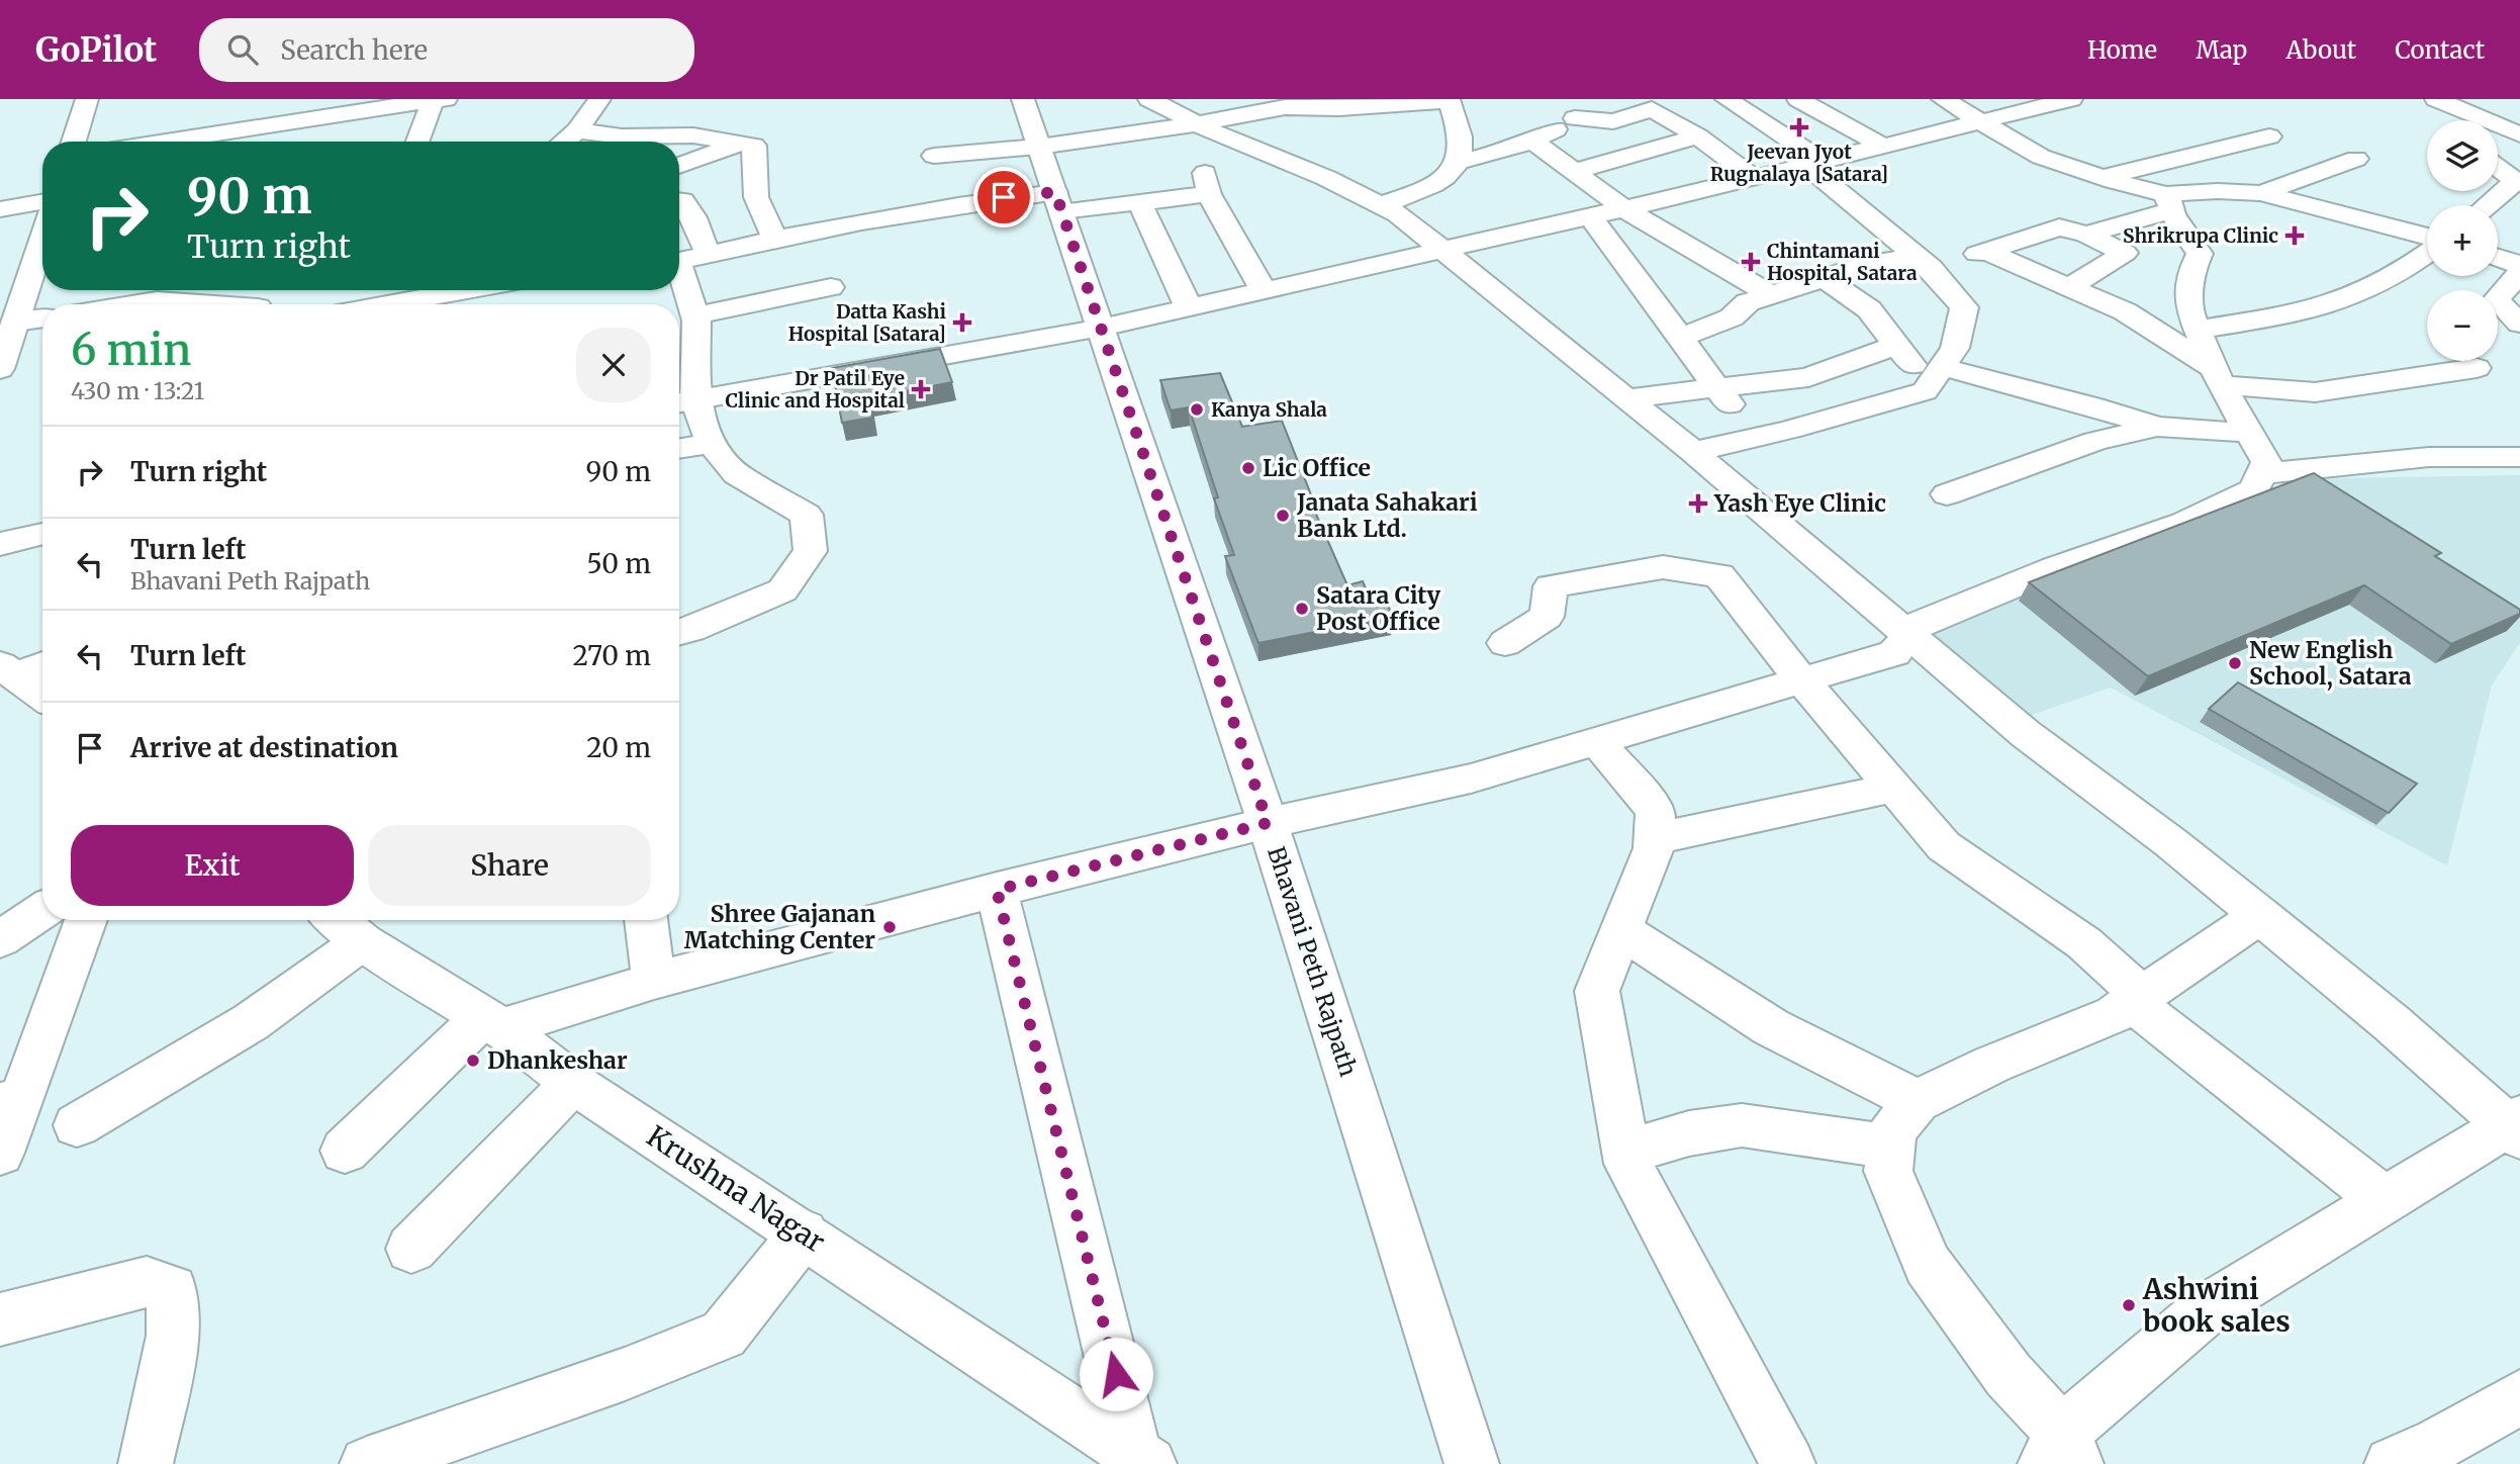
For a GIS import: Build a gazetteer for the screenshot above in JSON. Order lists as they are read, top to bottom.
{
  "streets": {
    "street": ["Bhavani Peth Rajpath", "Krushna Nagar"]
  },
  "places": {
    "health": [
      "Jeevan Jyot Rugnalaya [Satara]",
      "Shrikrupa Clinic",
      "Chintamani Hospital, Satara",
      "Datta Kashi Hospital [Satara]",
      "Dr Patil Eye Clinic and Hospital",
      "Yash Eye Clinic"
    ],
    "other": [
      "Kanya Shala",
      "Lic Office",
      "Janata Sahakari Bank Ltd.",
      "Satara City Post Office",
      "New English School, Satara",
      "Shree Gajanan Matching Center",
      "Dhankeshar",
      "Ashwini book sales"
    ]
  },
  "page": {
    "header": "GoPilot",
    "search": "Search here",
    "nav": [
      "Home",
      "Map",
      "About",
      "Contact"
    ],
    "map_buttons": ["+", "−"],
    "turn": ["90 m", "Turn right"],
    "heading": ["6 min", "430 m · 13:21"],
    "list": [
      {
        "name": "Turn right",
        "value": "90 m"
      },
      {
        "name": "Turn left",
        "note": "Bhavani Peth Rajpath",
        "value": "50 m"
      },
      {
        "name": "Turn left",
        "value": "270 m"
      },
      {
        "name": "Arrive at destination",
        "value": "20 m"
      }
    ],
    "buttons": ["Exit", "Share"]
  }
}
